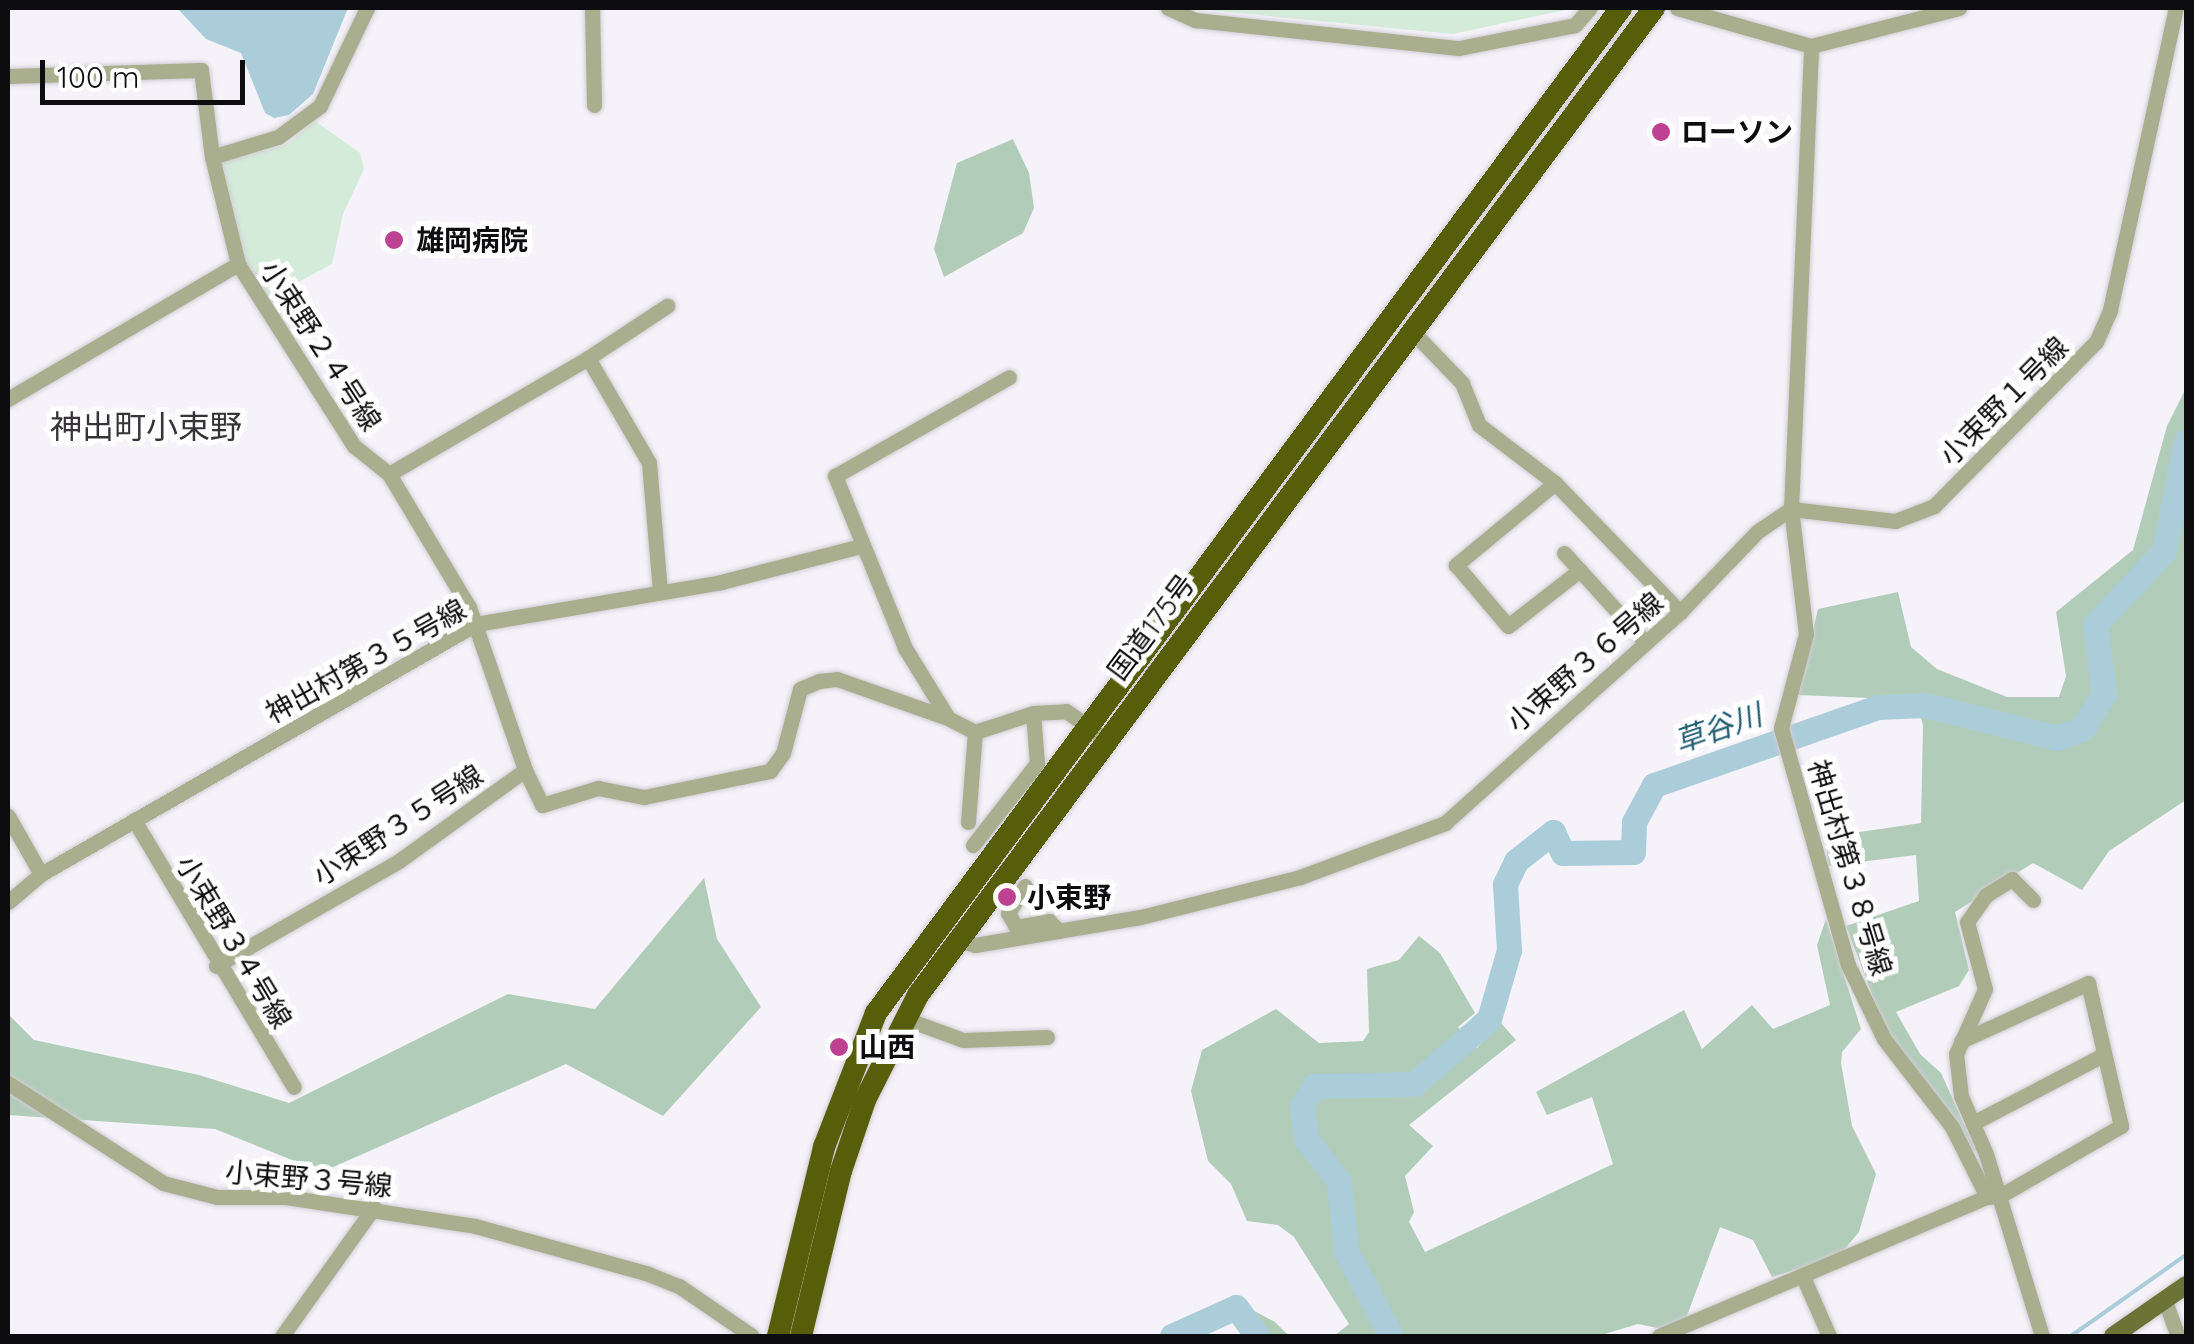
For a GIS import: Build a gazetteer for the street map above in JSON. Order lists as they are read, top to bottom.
{
  "streets": {
    "highway": ["国道175号"],
    "street": [
      "小束野２４号線",
      "小束野１号線",
      "神出村第３５号線",
      "小束野３６号線",
      "小束野３５号線",
      "神出村第３８号線",
      "小束野３４号線",
      "小束野３号線"
    ]
  },
  "crossings": [
    ["小束野２４号線", "神出村第３５号線"],
    ["小束野２４号線", "小束野３５号線"],
    ["小束野１号線", "小束野３６号線"],
    ["小束野１号線", "神出村第３８号線"],
    ["国道175号", "小束野３６号線"],
    ["神出村第３５号線", "小束野３５号線"],
    ["神出村第３５号線", "小束野３４号線"],
    ["小束野３６号線", "神出村第３８号線"],
    ["小束野３５号線", "小束野３４号線"]
  ],
  "districts": ["神出町小束野"],
  "water": ["草谷川"],
  "places": [
    "ローソン",
    "雄岡病院",
    "小束野",
    "山西"
  ],
  "scale_bar": "100 m"
}
